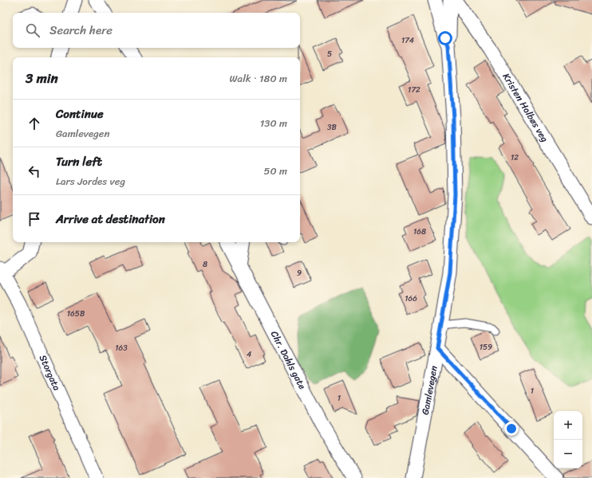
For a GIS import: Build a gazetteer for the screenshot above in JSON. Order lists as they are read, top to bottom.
{
  "streets": {
    "street": [
      "Kristen Holbøs veg",
      "Chr. Dahls gate",
      "Storgata",
      "Gamlevegen"
    ]
  },
  "house_numbers": [
    "174",
    "5",
    "172",
    "3B",
    "12",
    "168",
    "8",
    "9",
    "166",
    "165B",
    "159",
    "163",
    "4",
    "1",
    "1"
  ],
  "page": {
    "search": "Search here",
    "heading": ["3 min", "Walk · 180 m"],
    "list": [
      ["Continue", "Gamlevegen", "130 m"],
      ["Turn left", "Lars Jordes veg", "50 m"],
      "Arrive at destination"
    ],
    "map_buttons": ["+", "−"]
  }
}
